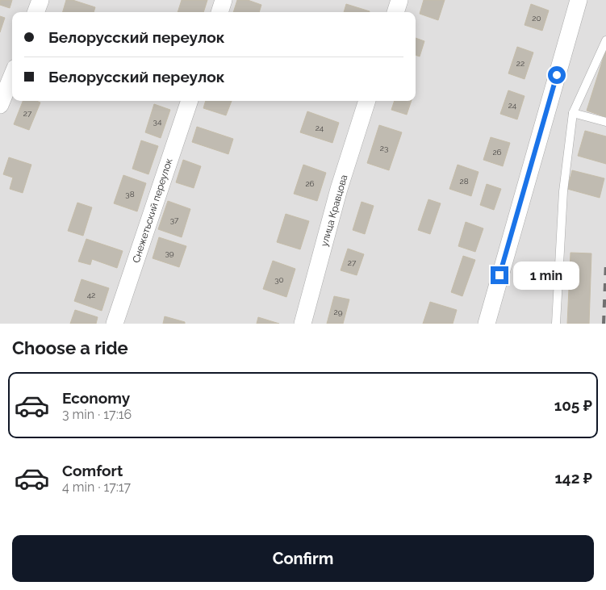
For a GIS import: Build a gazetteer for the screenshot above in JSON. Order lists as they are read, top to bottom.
{
  "streets": {
    "street": ["Снежетьский переулок", "улица Кравцова"]
  },
  "house_numbers": [
    "20",
    "22",
    "24",
    "27",
    "34",
    "24",
    "23",
    "26",
    "28",
    "26",
    "38",
    "37",
    "39",
    "27",
    "30",
    "42",
    "29"
  ],
  "page": {
    "banner": ["Белорусский переулок", "Белорусский переулок"],
    "bubble": "1 min",
    "heading": "Choose a ride",
    "list": [
      {
        "name": "Economy",
        "note": "3 min · 17:16",
        "value": "105 ₽"
      },
      {
        "name": "Comfort",
        "note": "4 min · 17:17",
        "value": "142 ₽"
      }
    ],
    "buttons": "Confirm"
  }
}
